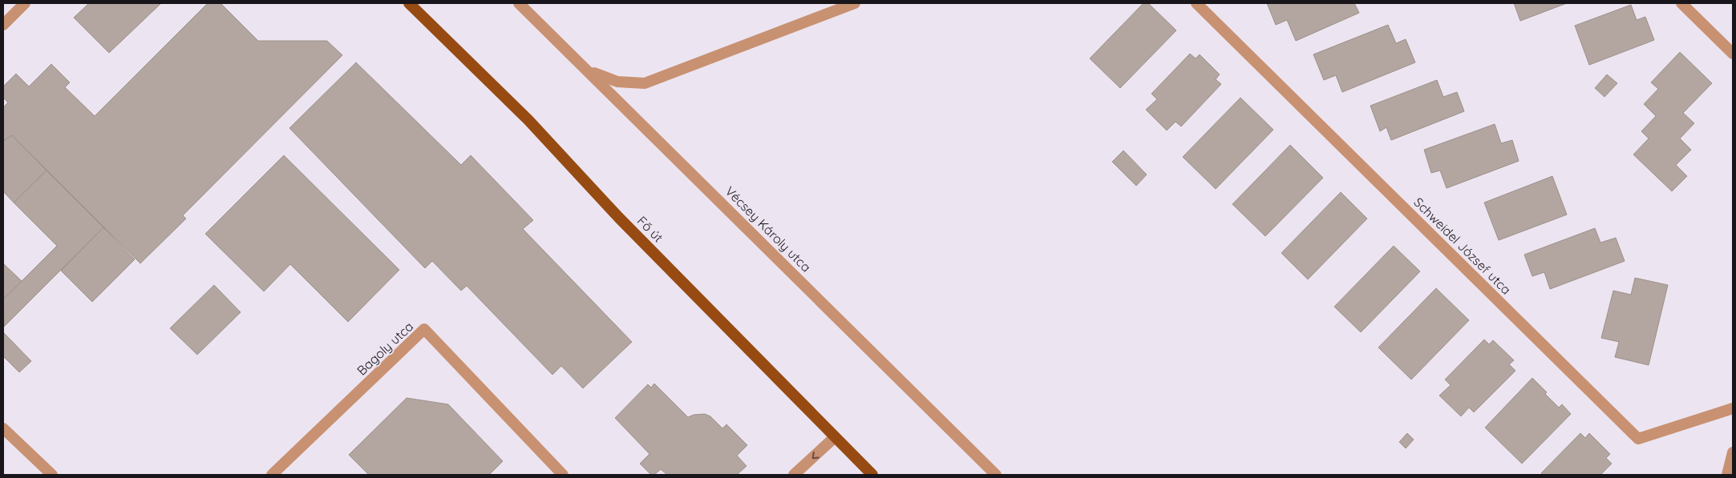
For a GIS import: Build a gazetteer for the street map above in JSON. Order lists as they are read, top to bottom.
{
  "streets": {
    "main road": ["Fő út"],
    "street": ["Vécsey Károly utca", "Schweidel József utca", "Bagoly utca"]
  }
}
